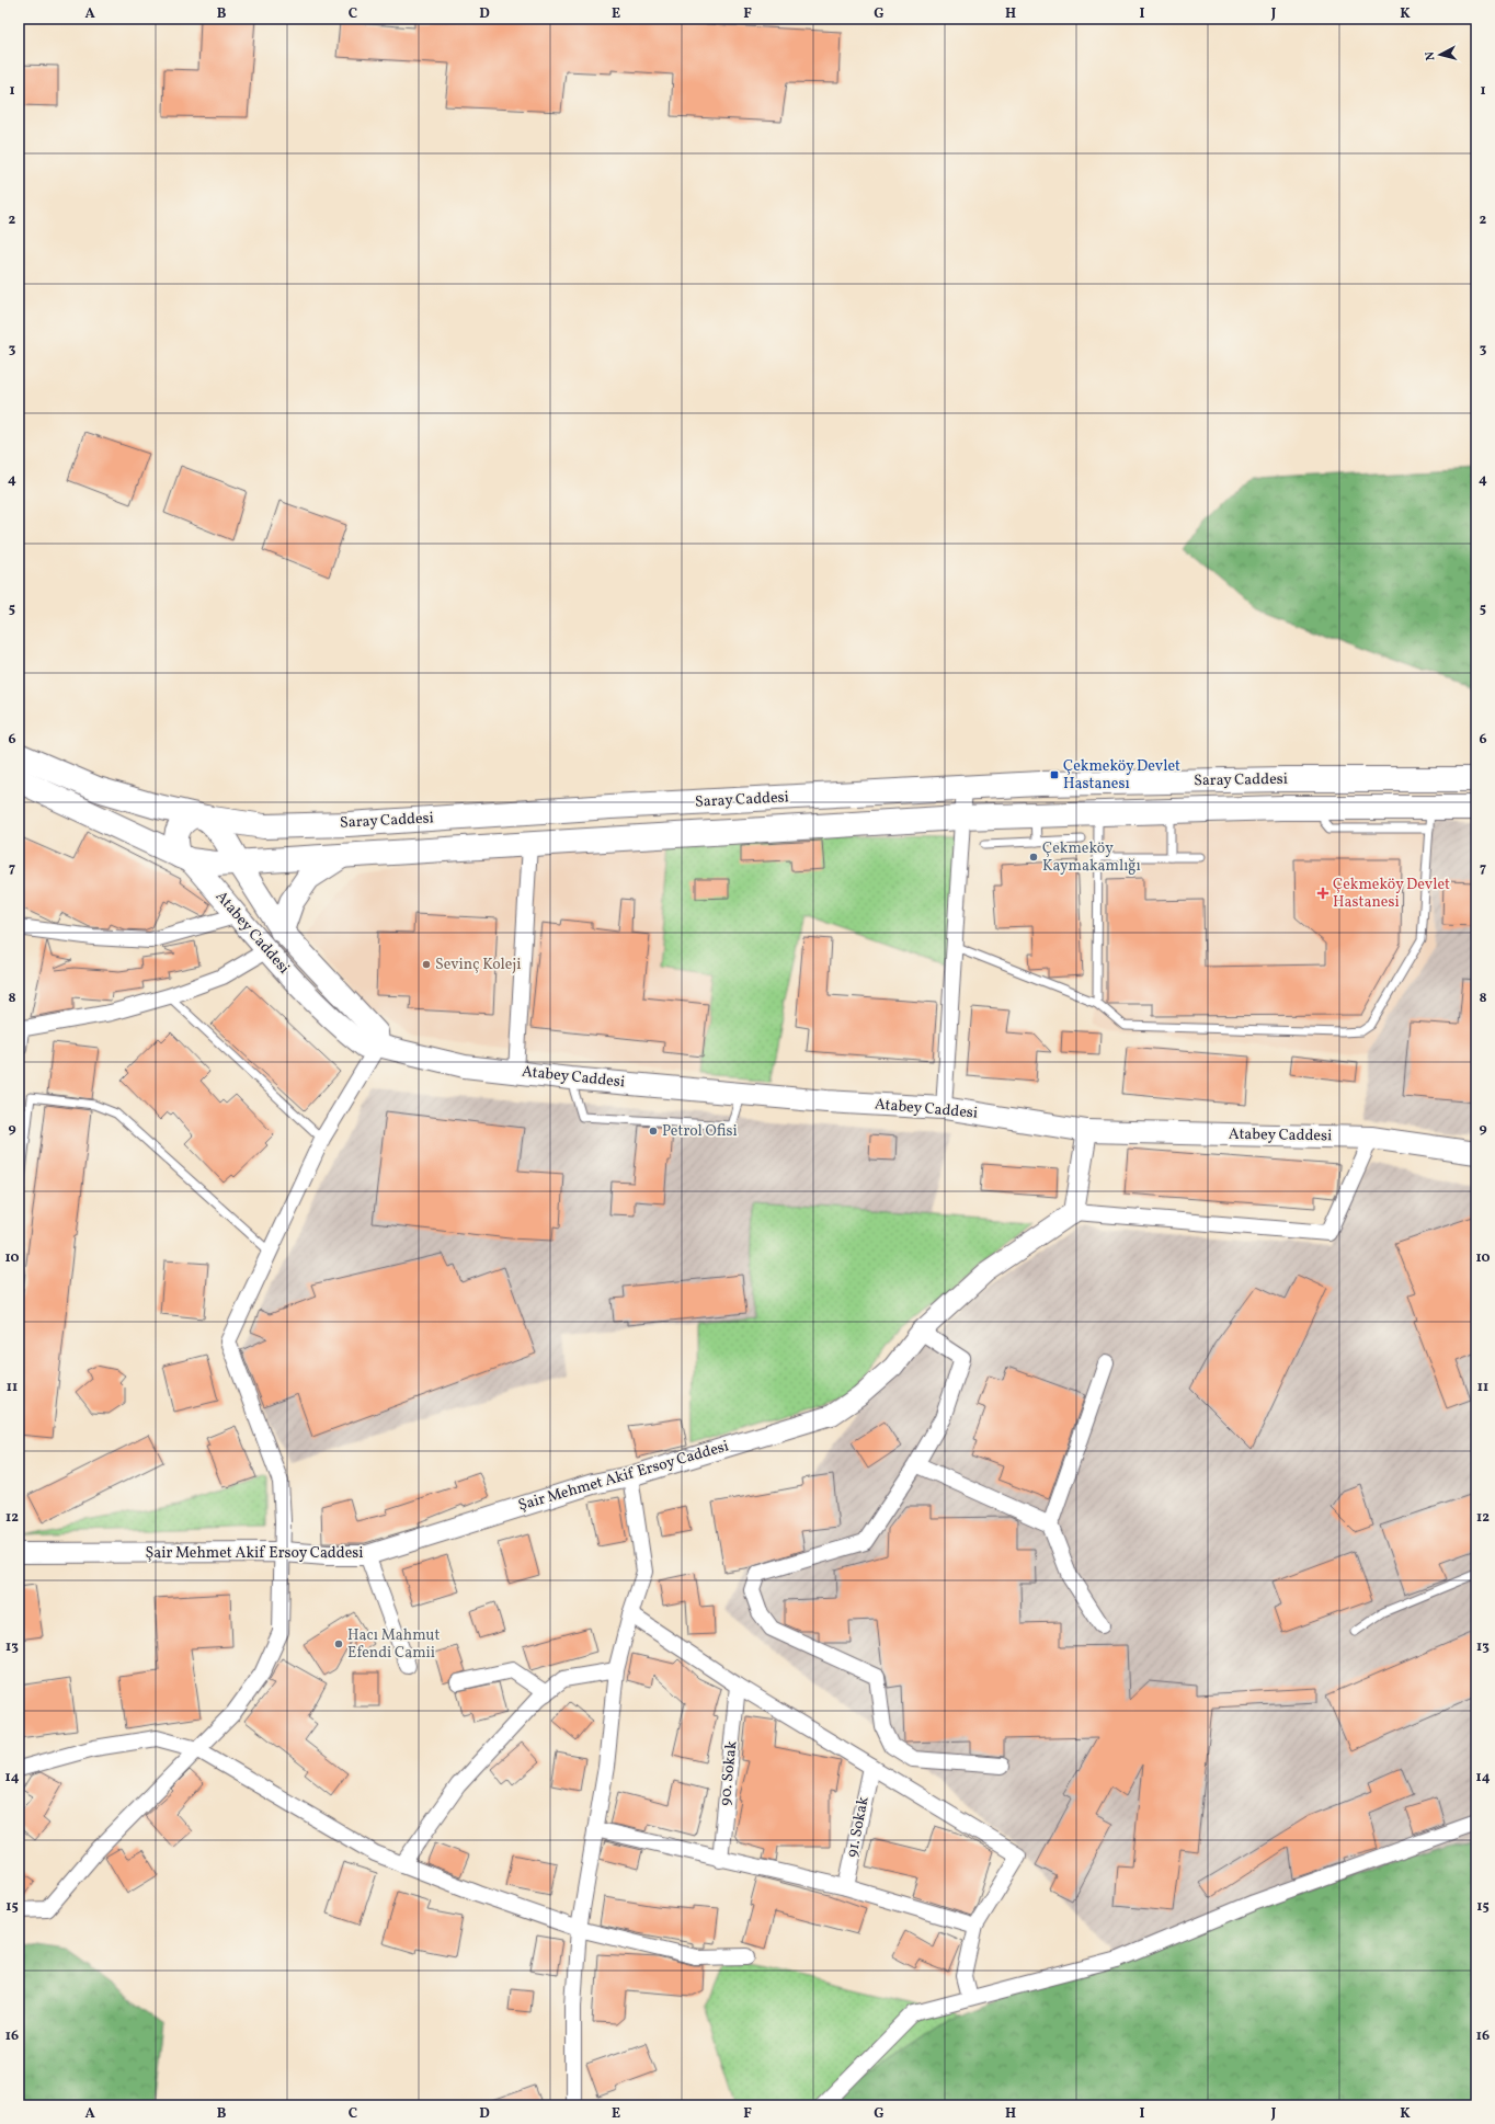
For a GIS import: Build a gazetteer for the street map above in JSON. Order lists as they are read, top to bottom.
{
  "streets": {
    "main road": ["Saray Caddesi", "Atabey Caddesi"],
    "street": ["Şair Mehmet Akif Ersoy Caddesi", "90. Sokak", "91. Sokak"]
  },
  "crossings": [
    ["Saray Caddesi", "Atabey Caddesi"]
  ],
  "places": {
    "transit": ["Çekmeköy Devlet Hastanesı"],
    "other": [
      "Çekmeköy Kaymakamlığı",
      "Sevinç Koleji",
      "Petrol Ofisi",
      "Hacı Mahmut Efendi Camii"
    ],
    "health": ["Çekmeköy Devlet Hastanesi"]
  },
  "north": "left",
  "grid": {
    "columns": [
      "A",
      "B",
      "C",
      "D",
      "E",
      "F",
      "G",
      "H",
      "I",
      "J",
      "K"
    ],
    "rows": [
      "1",
      "2",
      "3",
      "4",
      "5",
      "6",
      "7",
      "8",
      "9",
      "10",
      "11",
      "12",
      "13",
      "14",
      "15",
      "16"
    ]
  }
}
